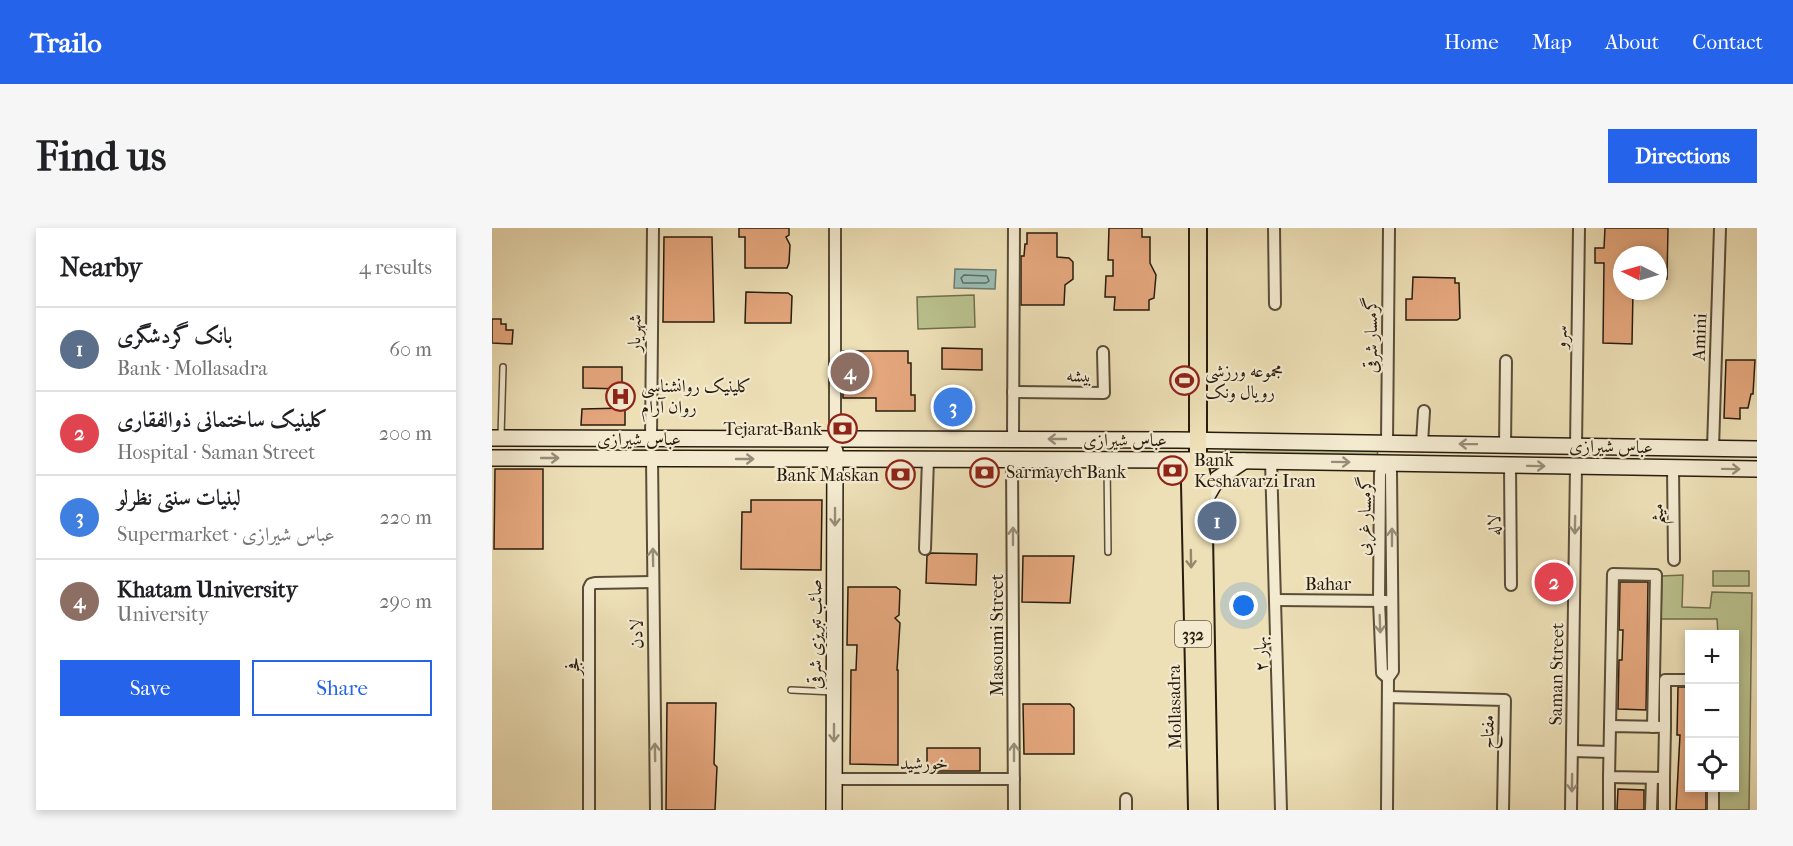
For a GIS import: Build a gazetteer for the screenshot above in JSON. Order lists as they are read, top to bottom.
{
  "streets": {
    "main road": [
      "عباس شیرازی",
      "صائب تبریزی شرقی",
      "332",
      "Mollasadra"
    ],
    "street": [
      "شهریار",
      "گرمسار شرقی",
      "سرو",
      "Amini",
      "بیشه",
      "میثم",
      "گرمسار غربی",
      "لاله",
      "Bahar",
      "لادن",
      "Masoumi Street",
      "بهار ۲",
      "فجر",
      "Saman Street",
      "مفتاح",
      "خورشید"
    ]
  },
  "crossings": [
    ["شهریار", "عباس شیرازی"],
    ["گرمسار شرقی", "عباس شیرازی"],
    ["سرو", "عباس شیرازی"],
    ["Amini", "عباس شیرازی"],
    ["عباس شیرازی", "میثم"],
    ["عباس شیرازی", "گرمسار غربی"],
    ["عباس شیرازی", "لاله"],
    ["عباس شیرازی", "لادن"],
    ["عباس شیرازی", "صائب تبریزی شرقی"],
    ["عباس شیرازی", "Masoumi Street"],
    ["عباس شیرازی", "بهار ۲"],
    ["عباس شیرازی", "Saman Street"],
    ["عباس شیرازی", "Mollasadra"],
    ["گرمسار غربی", "Bahar"],
    ["گرمسار غربی", "مفتاح"],
    ["Bahar", "بهار ۲"],
    ["لادن", "فجر"],
    ["صائب تبریزی شرقی", "خورشید"],
    ["Masoumi Street", "خورشید"]
  ],
  "one_way": ["لادن", "صائب تبریزی شرقی", "Masoumi Street"],
  "places": {
    "sports": ["مجموعه ورزشی رویال ونک"],
    "hospital": ["کلینیک روانشناسی روان آرام"],
    "bank": [
      "Tejarat Bank",
      "Bank Keshavarzi Iran",
      "Sarmayeh Bank",
      "Bank Maskan"
    ]
  },
  "north": "left",
  "page": {
    "header": "Trailo",
    "nav": [
      "Home",
      "Map",
      "About",
      "Contact"
    ],
    "buttons": [
      "Directions",
      ["Save", "Share"]
    ],
    "title": "Find us",
    "heading": ["Nearby", "4 results"],
    "list": [
      {
        "mark": "1",
        "name": "بانک گردشگری",
        "note": "Bank · Mollasadra",
        "value": "60 m"
      },
      {
        "mark": "2",
        "name": "کلینیک ساختمانی ذوالفقاری",
        "note": "Hospital · Saman Street",
        "value": "200 m"
      },
      {
        "mark": "3",
        "name": "لبنیات سنتی نظرلو",
        "note": "Supermarket · عباس شیرازی",
        "value": "220 m"
      },
      {
        "mark": "4",
        "name": "Khatam University",
        "note": "University",
        "value": "290 m"
      }
    ],
    "pins": [
      "4",
      "3",
      "1",
      "2"
    ],
    "map_buttons": ["+", "−"]
  }
}
